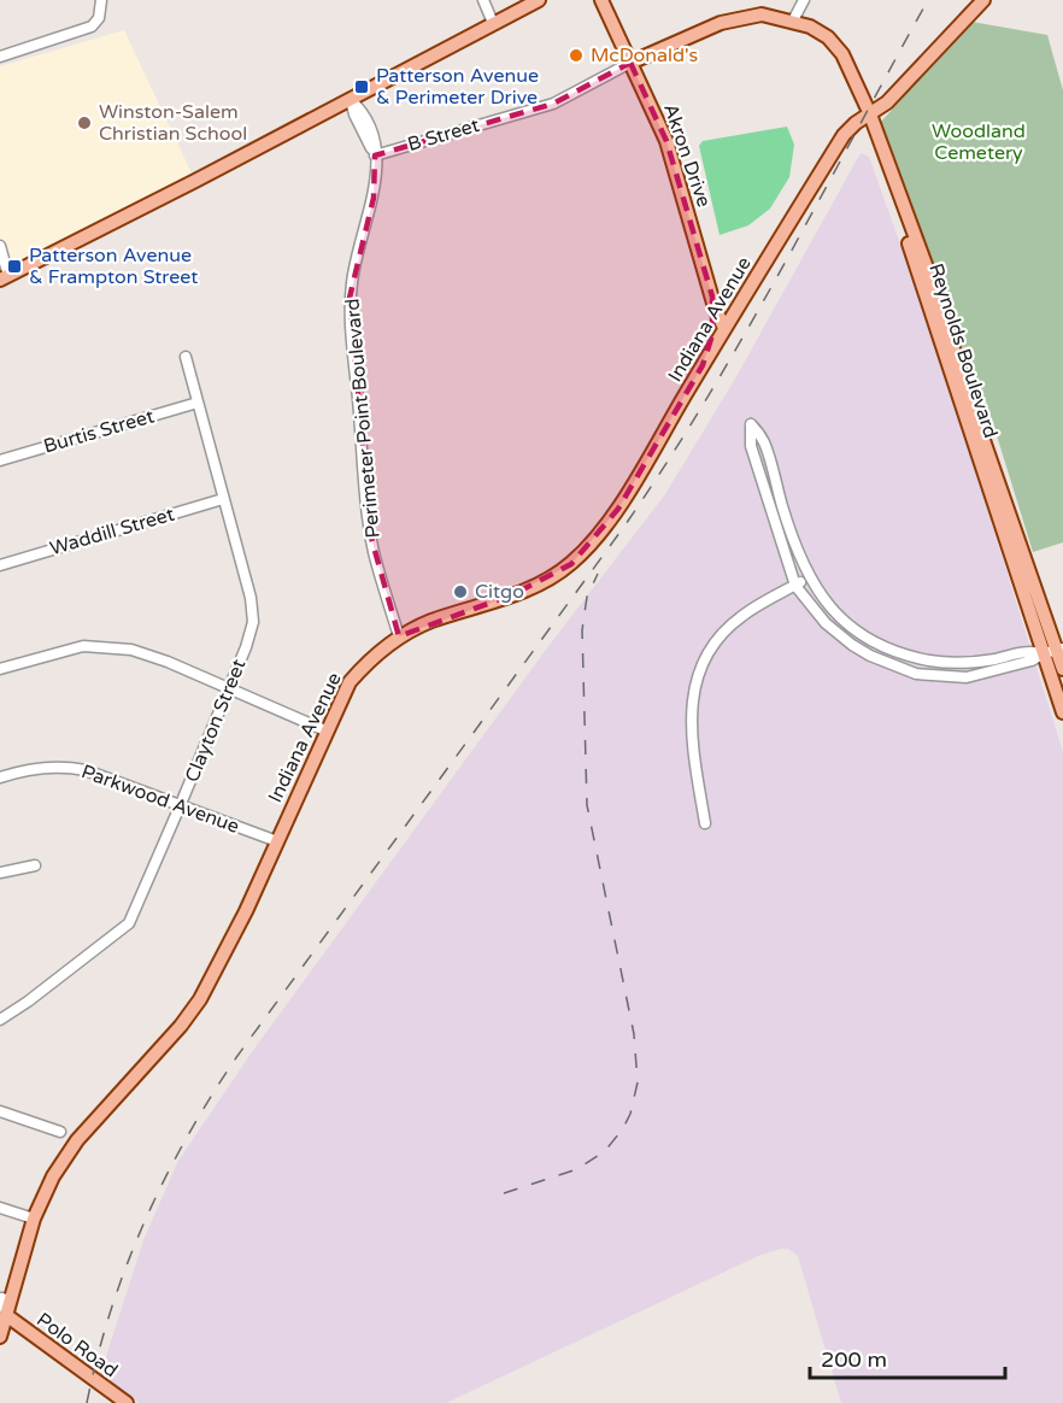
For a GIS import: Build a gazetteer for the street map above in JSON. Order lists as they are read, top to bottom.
{
  "streets": {
    "main road": [
      "Akron Drive",
      "Indiana Avenue",
      "Reynolds Boulevard",
      "Polo Road"
    ],
    "street": [
      "B Street",
      "Perimeter Point Boulevard",
      "Burtis Street",
      "Waddill Street",
      "Clayton Street",
      "Parkwood Avenue"
    ]
  },
  "crossings": [
    ["B Street", "Akron Drive"],
    ["B Street", "Reynolds Boulevard"],
    ["B Street", "Perimeter Point Boulevard"],
    ["Akron Drive", "Indiana Avenue"],
    ["Akron Drive", "Reynolds Boulevard"],
    ["Indiana Avenue", "Reynolds Boulevard"],
    ["Indiana Avenue", "Perimeter Point Boulevard"],
    ["Indiana Avenue", "Parkwood Avenue"],
    ["Indiana Avenue", "Polo Road"],
    ["Burtis Street", "Clayton Street"],
    ["Waddill Street", "Clayton Street"],
    ["Clayton Street", "Parkwood Avenue"]
  ],
  "parks": ["Woodland Cemetery"],
  "places": {
    "other": ["McDonald's", "Winston-Salem Christian School", "Citgo"],
    "transit": ["Patterson Avenue & Perimeter Drive", "Patterson Avenue & Frampton Street"]
  },
  "scale_bar": "200 m"
}
